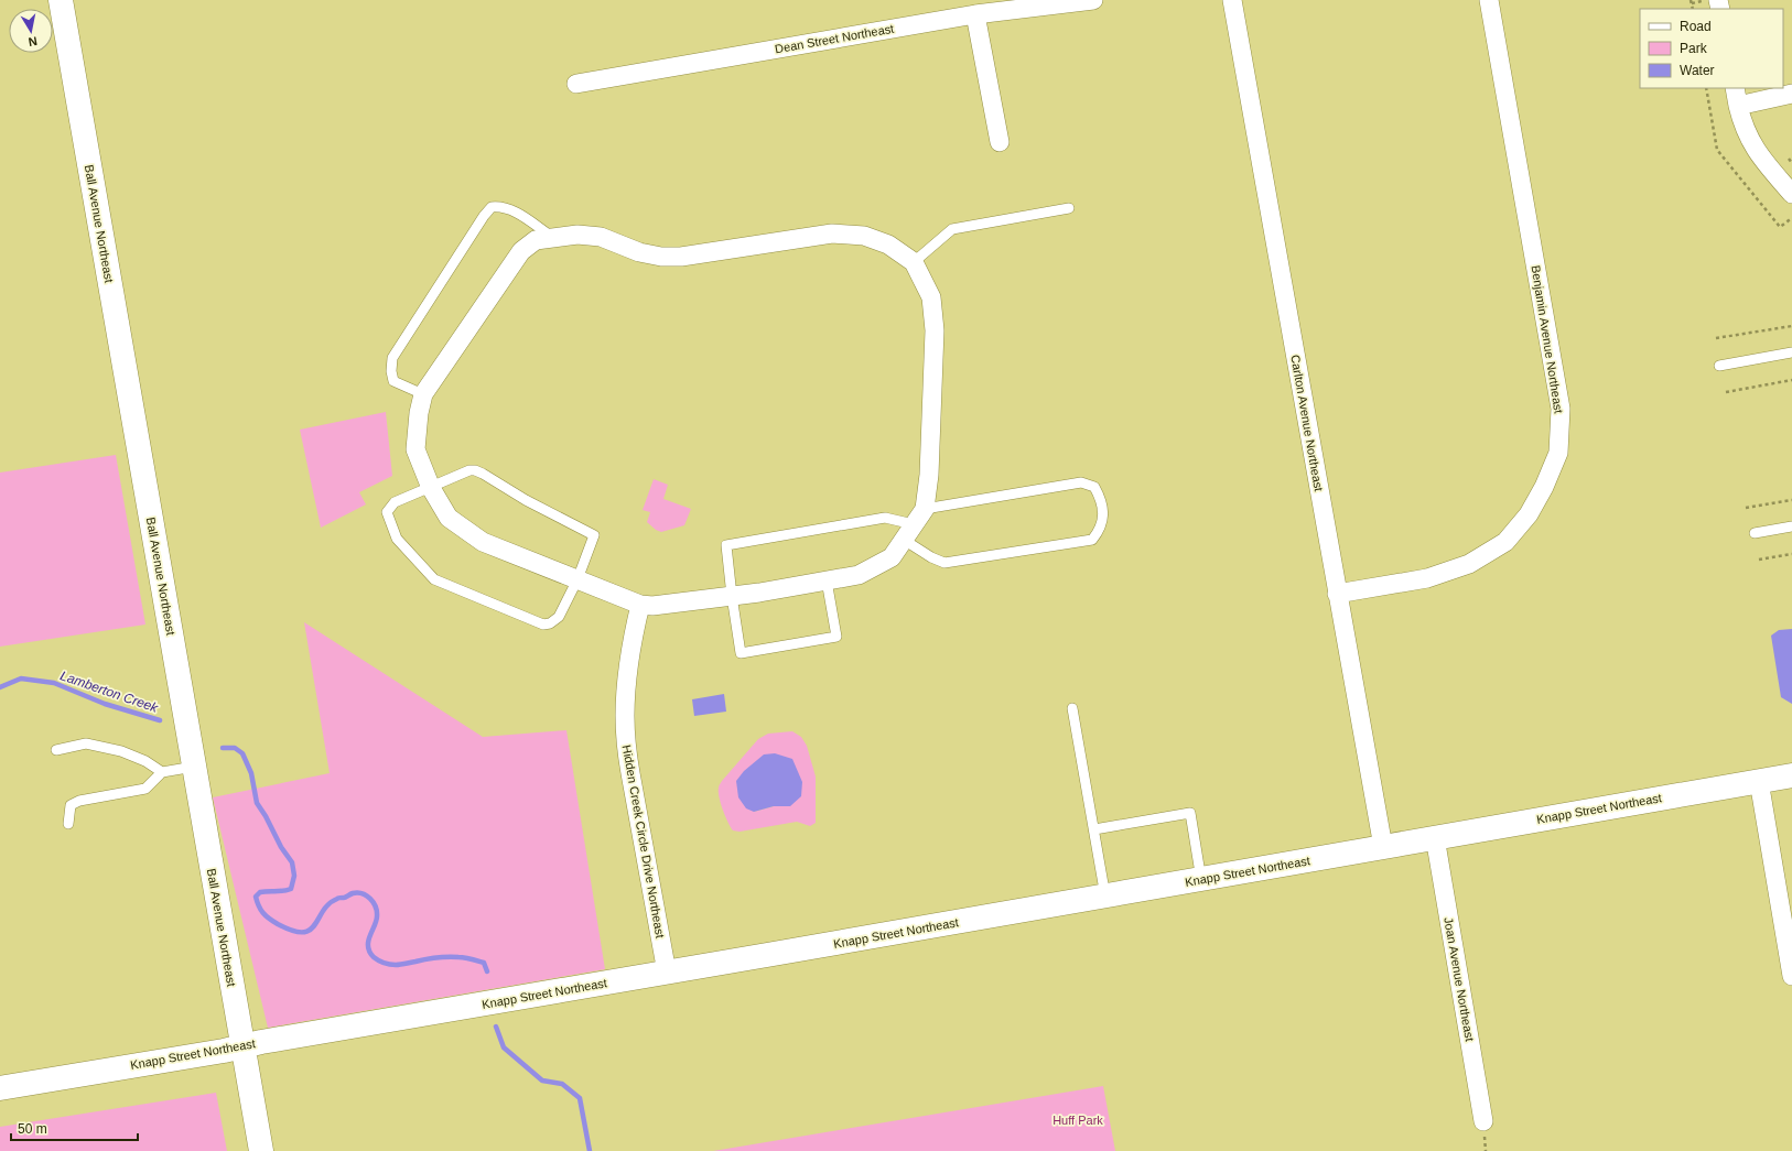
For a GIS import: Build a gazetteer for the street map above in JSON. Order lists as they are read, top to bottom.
{
  "streets": {
    "main road": ["Ball Avenue Northeast", "Knapp Street Northeast"],
    "street": [
      "Dean Street Northeast",
      "Benjamin Avenue Northeast",
      "Carlton Avenue Northeast",
      "Hidden Creek Circle Drive Northeast",
      "Joan Avenue Northeast"
    ]
  },
  "crossings": [
    ["Ball Avenue Northeast", "Knapp Street Northeast"],
    ["Benjamin Avenue Northeast", "Carlton Avenue Northeast"],
    ["Carlton Avenue Northeast", "Knapp Street Northeast"],
    ["Knapp Street Northeast", "Hidden Creek Circle Drive Northeast"],
    ["Knapp Street Northeast", "Joan Avenue Northeast"]
  ],
  "water": ["Lamberton Creek"],
  "parks": ["Huff Park"],
  "legend": ["Road", "Park", "Water"],
  "scale_bar": "50 m",
  "north": "bottom"
}
